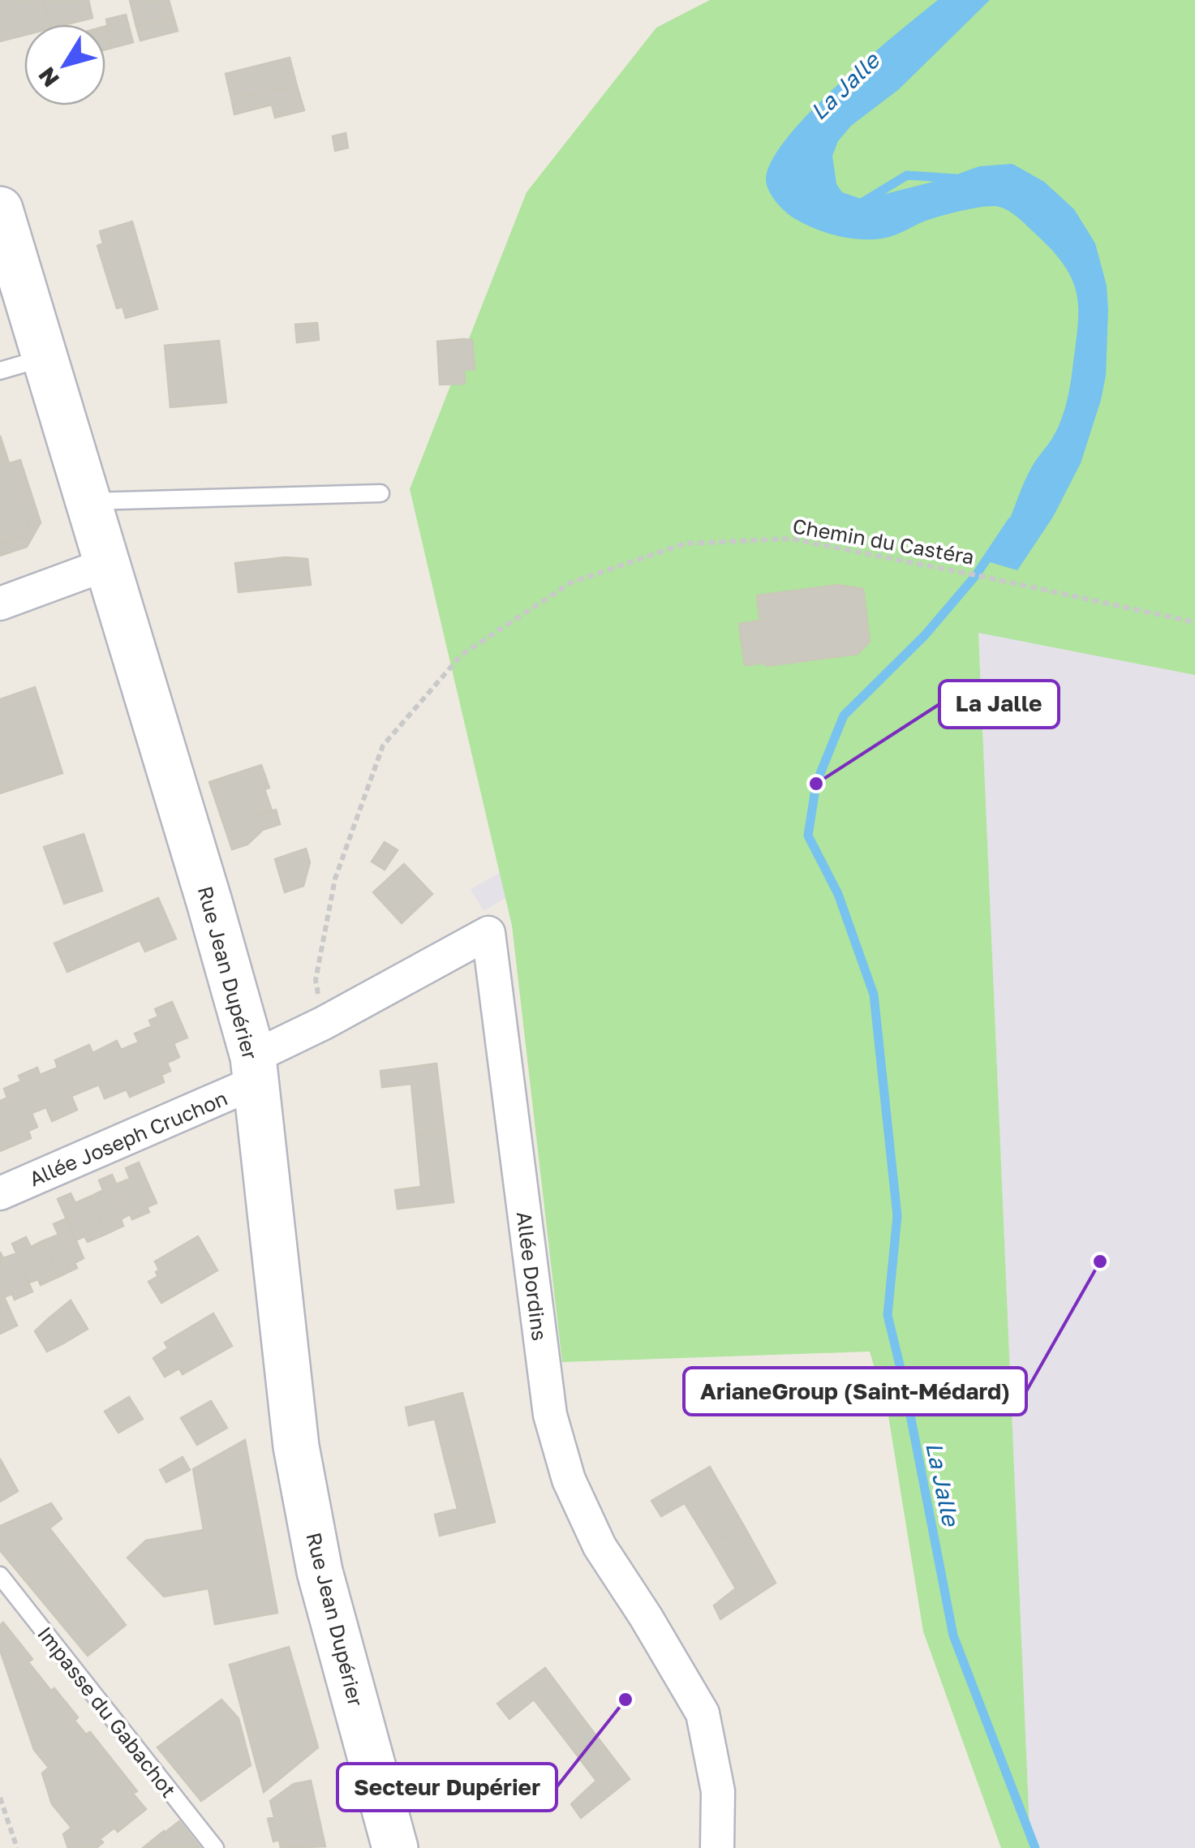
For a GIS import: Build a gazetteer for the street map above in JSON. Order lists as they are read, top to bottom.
{
  "streets": {
    "street": ["Rue Jean Dupérier", "Allée Joseph Cruchon", "Allée Dordins"],
    "lane": ["Impasse du Gabachot"],
    "path": ["Chemin du Castéra"]
  },
  "crossings": [
    ["Chemin du Castéra", "Allée Dordins"],
    ["Rue Jean Dupérier", "Allée Joseph Cruchon"],
    ["Rue Jean Dupérier", "Allée Dordins"],
    ["Allée Joseph Cruchon", "Allée Dordins"]
  ],
  "water": ["La Jalle"],
  "places": ["La Jalle", "ArianeGroup (Saint-Médard)", "Secteur Dupérier"],
  "north": "bottom left"
}
